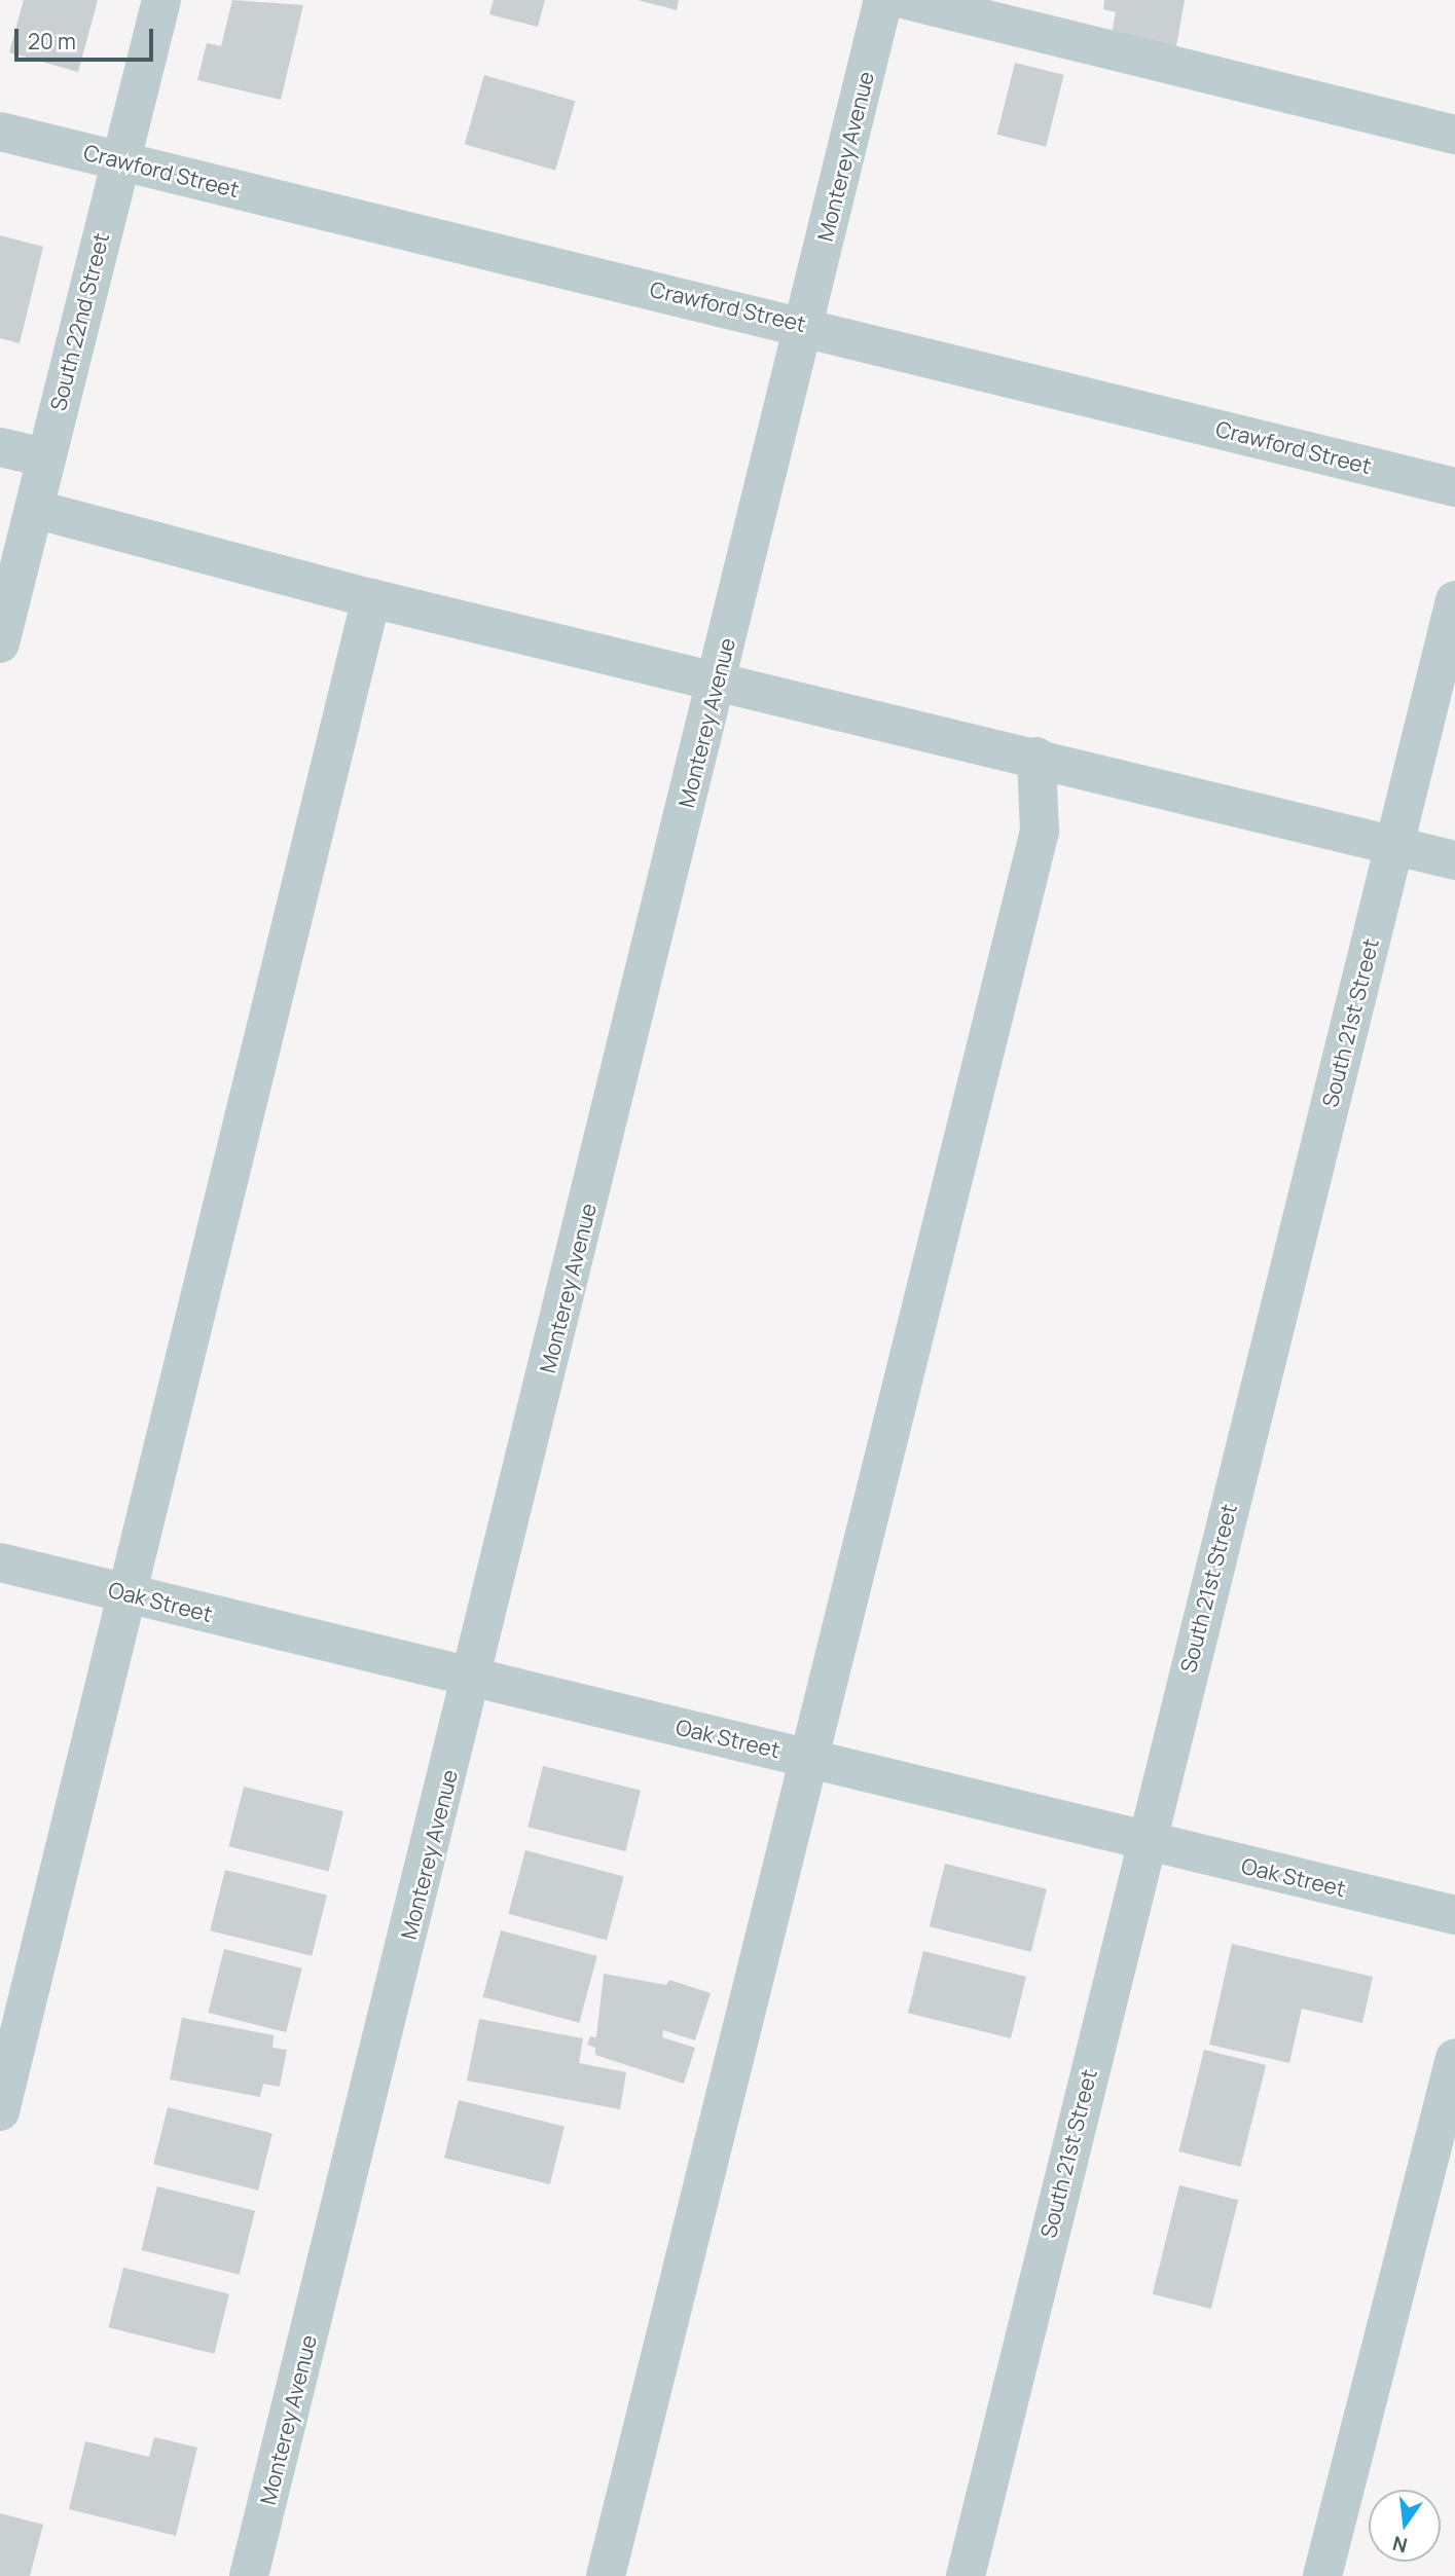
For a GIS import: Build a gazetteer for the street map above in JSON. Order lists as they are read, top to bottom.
{
  "streets": {
    "street": [
      "Monterey Avenue",
      "Crawford Street",
      "South 22nd Street",
      "South 21st Street",
      "Oak Street"
    ]
  },
  "crossings": [
    ["Monterey Avenue", "Crawford Street"],
    ["Monterey Avenue", "Oak Street"],
    ["Crawford Street", "South 22nd Street"],
    ["South 21st Street", "Oak Street"]
  ],
  "scale_bar": "20 m",
  "north": "bottom"
}
